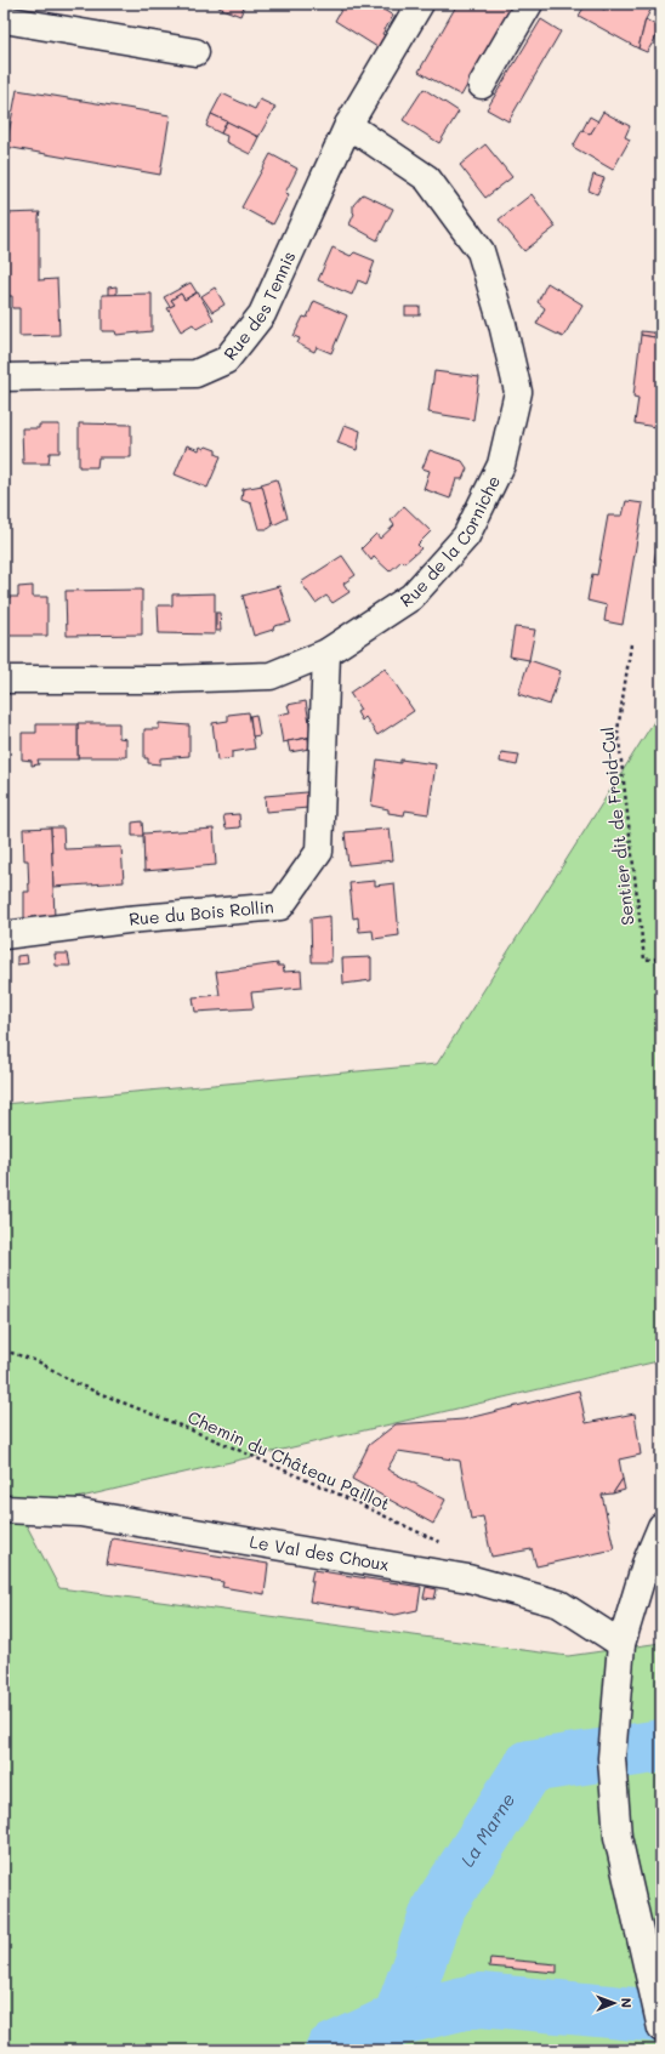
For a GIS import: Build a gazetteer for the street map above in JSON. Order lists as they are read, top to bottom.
{
  "streets": {
    "street": [
      "Rue des Tennis",
      "Rue de la Corniche",
      "Rue du Bois Rollin",
      "Le Val des Choux"
    ],
    "path": ["Sentier dit de Froid-Cul", "Chemin du Château Paillot"]
  },
  "crossings": [
    ["Rue des Tennis", "Rue de la Corniche"],
    ["Rue de la Corniche", "Rue du Bois Rollin"]
  ],
  "water": ["La Marne"],
  "north": "right"
}
